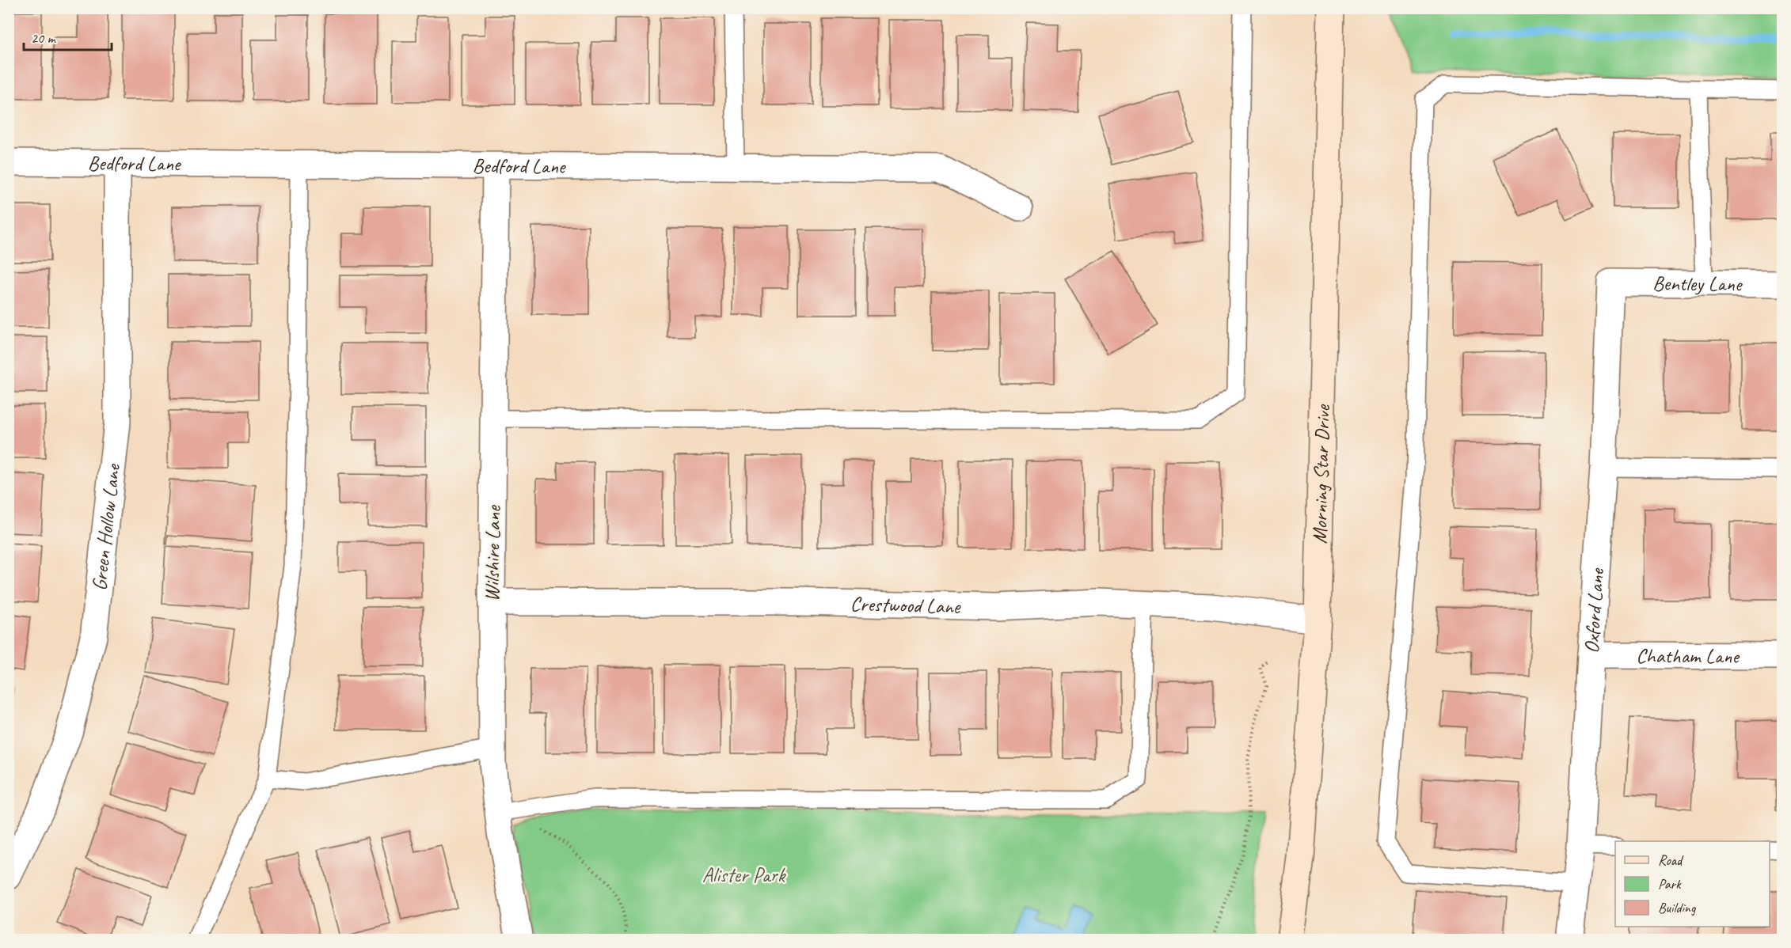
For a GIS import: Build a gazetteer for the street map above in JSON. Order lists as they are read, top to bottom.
{
  "streets": {
    "street": [
      "Bedford Lane",
      "Bentley Lane",
      "Morning Star Drive",
      "Green Hollow Lane",
      "Wilshire Lane",
      "Crestwood Lane",
      "Oxford Lane",
      "Chatham Lane"
    ]
  },
  "crossings": [
    ["Bedford Lane", "Green Hollow Lane"],
    ["Bedford Lane", "Wilshire Lane"],
    ["Bentley Lane", "Oxford Lane"],
    ["Morning Star Drive", "Crestwood Lane"],
    ["Wilshire Lane", "Crestwood Lane"],
    ["Oxford Lane", "Chatham Lane"]
  ],
  "parks": ["Alister Park"],
  "legend": ["Road", "Park", "Building"],
  "scale_bar": "20 m"
}
